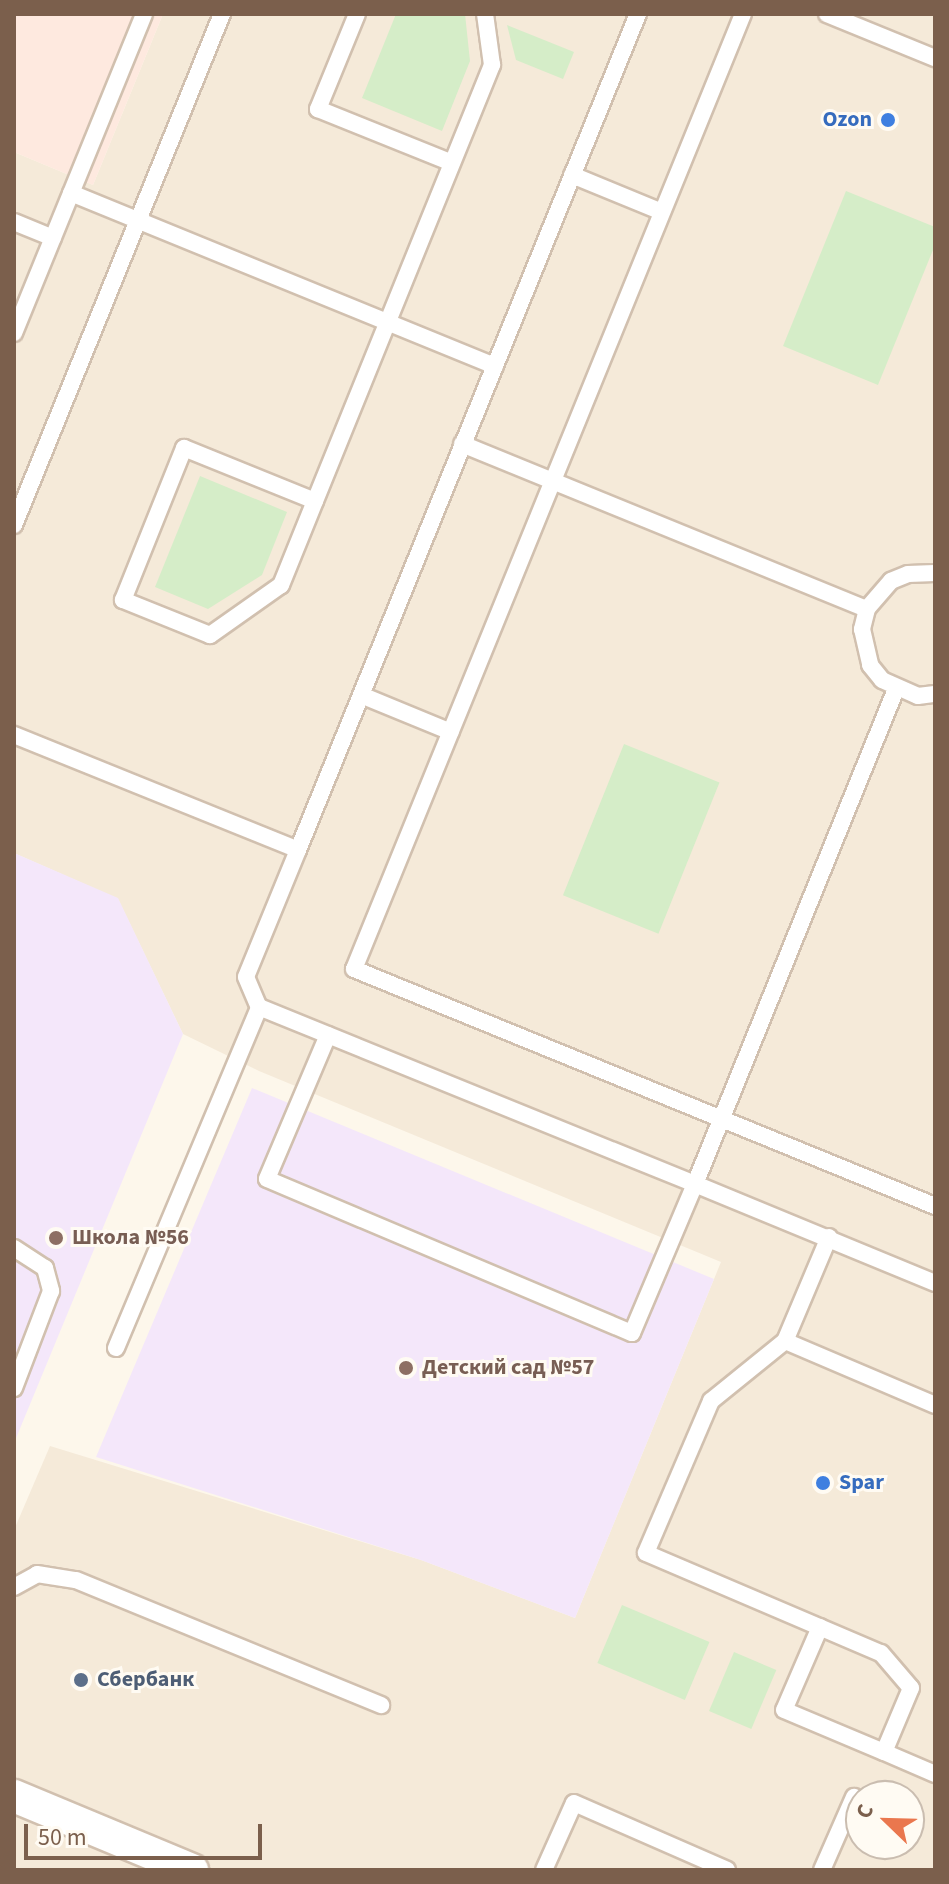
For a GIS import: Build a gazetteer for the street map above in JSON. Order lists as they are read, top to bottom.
{
  "places": [
    "Ozon",
    "Школа №56",
    "Детский сад №57",
    "Spar",
    "Сбербанк"
  ],
  "scale_bar": "50 m",
  "north": "top left"
}
